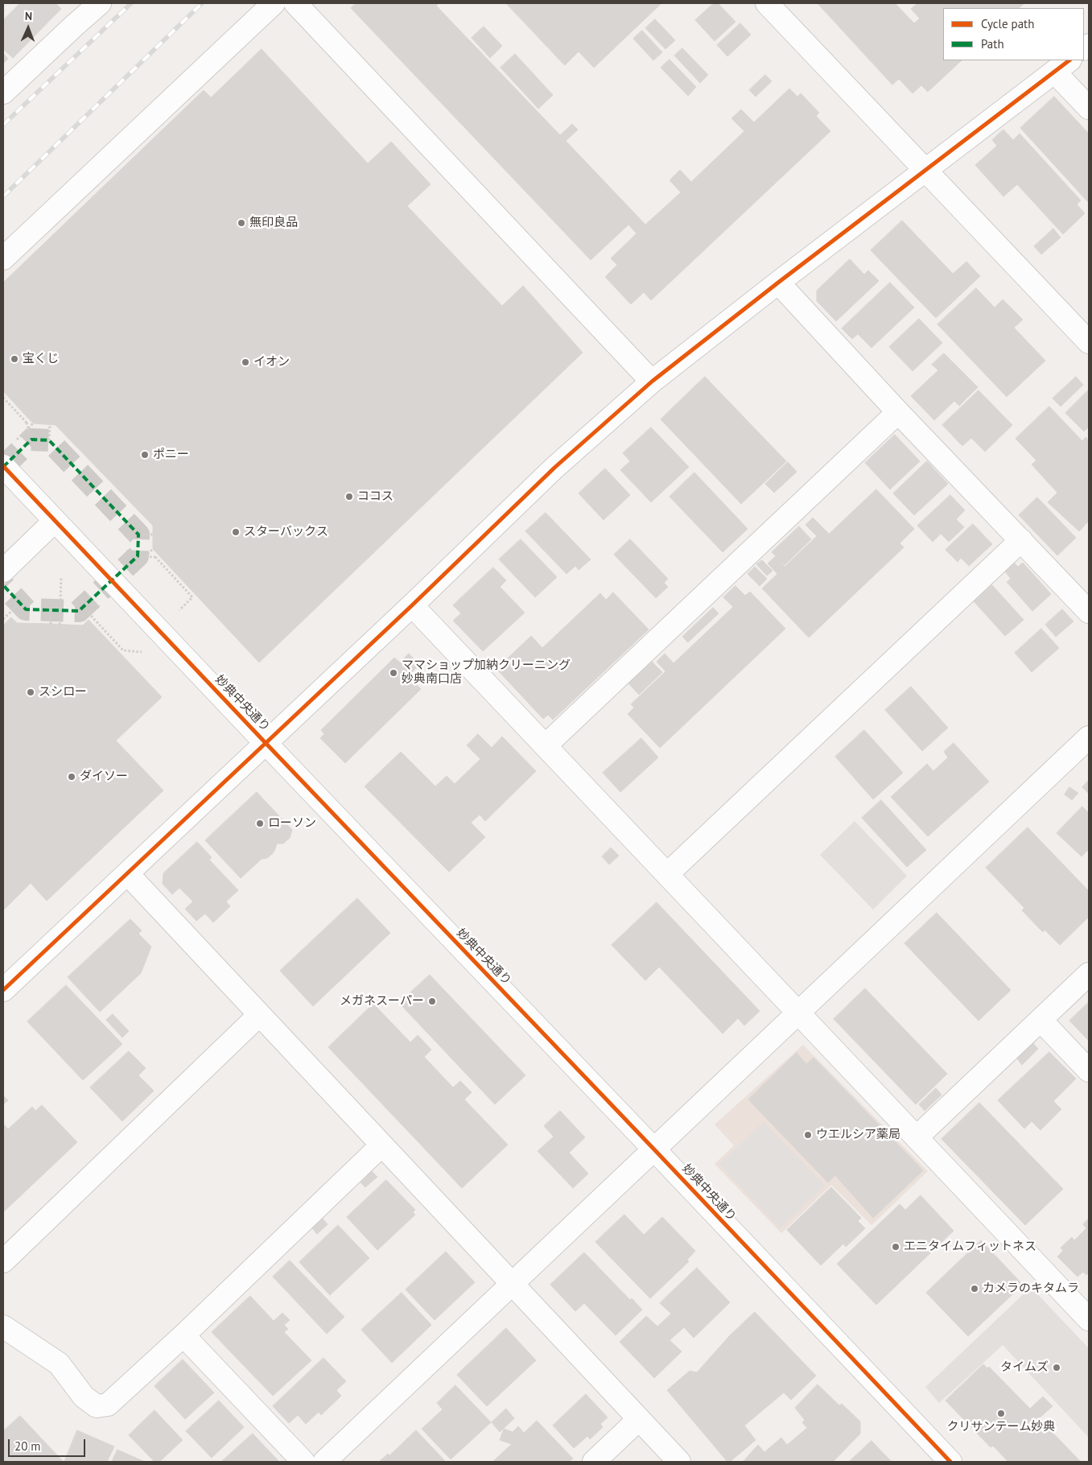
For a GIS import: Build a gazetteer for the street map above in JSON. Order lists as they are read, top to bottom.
{
  "streets": {
    "street": ["妙典中央通り"]
  },
  "places": [
    "無印良品",
    "宝くじ",
    "イオン",
    "ポニー",
    "ココス",
    "スターバックス",
    "ママショップ加納クリーニング 妙典南口店",
    "スシロー",
    "ダイソー",
    "ローソン",
    "メガネスーパー",
    "ウエルシア薬局",
    "エニタイムフィットネス",
    "カメラのキタムラ",
    "タイムズ",
    "クリサンテーム妙典"
  ],
  "legend": ["Cycle path", "Path"],
  "scale_bar": "20 m",
  "north": "top"
}
